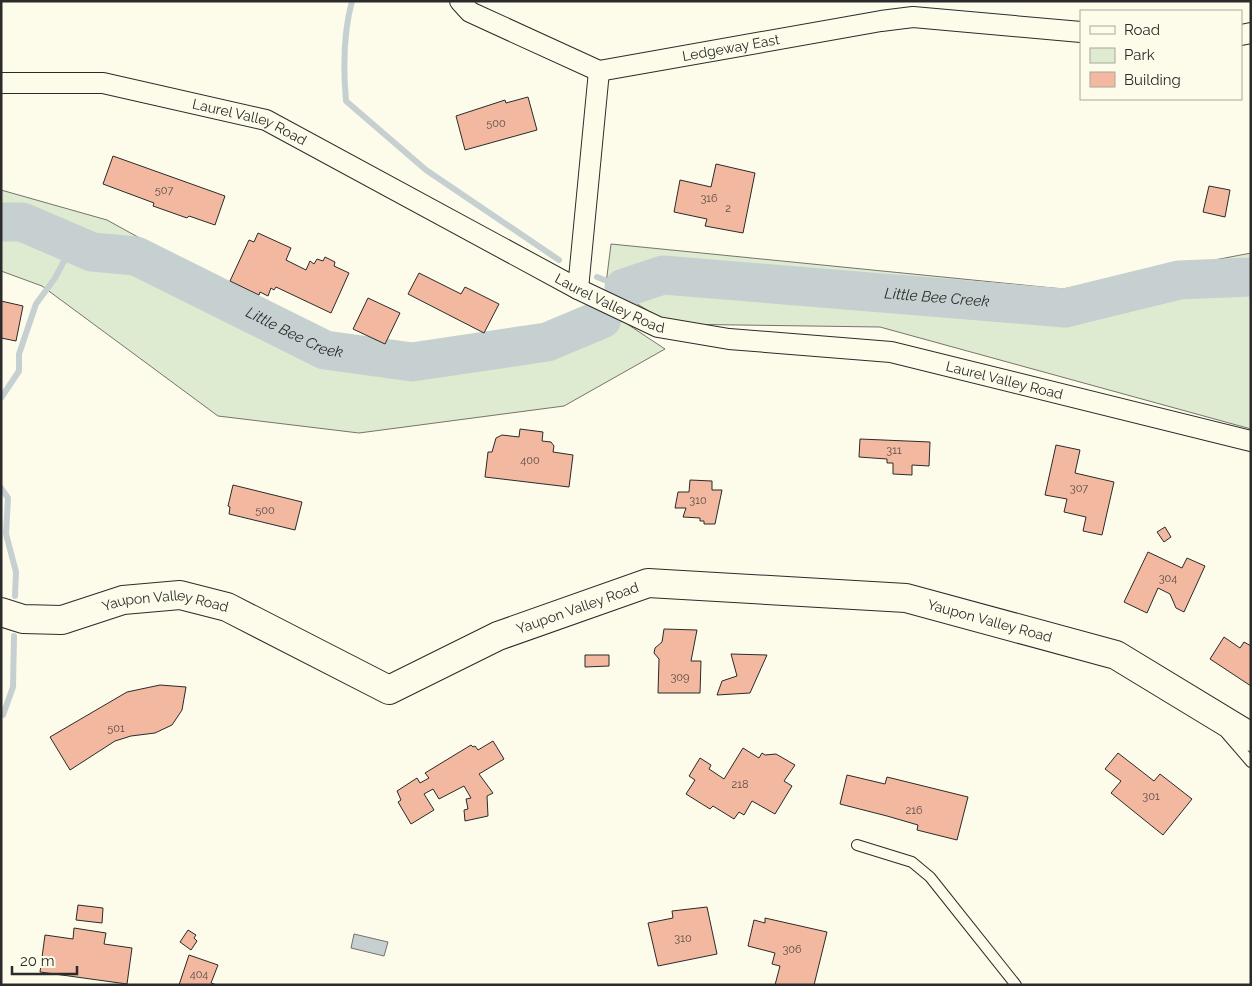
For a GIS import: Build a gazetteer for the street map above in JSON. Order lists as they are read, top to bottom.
{
  "streets": {
    "street": ["Ledgeway East", "Laurel Valley Road", "Yaupon Valley Road"]
  },
  "water": ["Little Bee Creek"],
  "house_numbers": [
    "500",
    "507",
    "316",
    "2",
    "311",
    "400",
    "307",
    "310",
    "500",
    "304",
    "309",
    "501",
    "218",
    "301",
    "216",
    "310",
    "306",
    "404"
  ],
  "legend": ["Road", "Park", "Building"],
  "scale_bar": "20 m"
}
